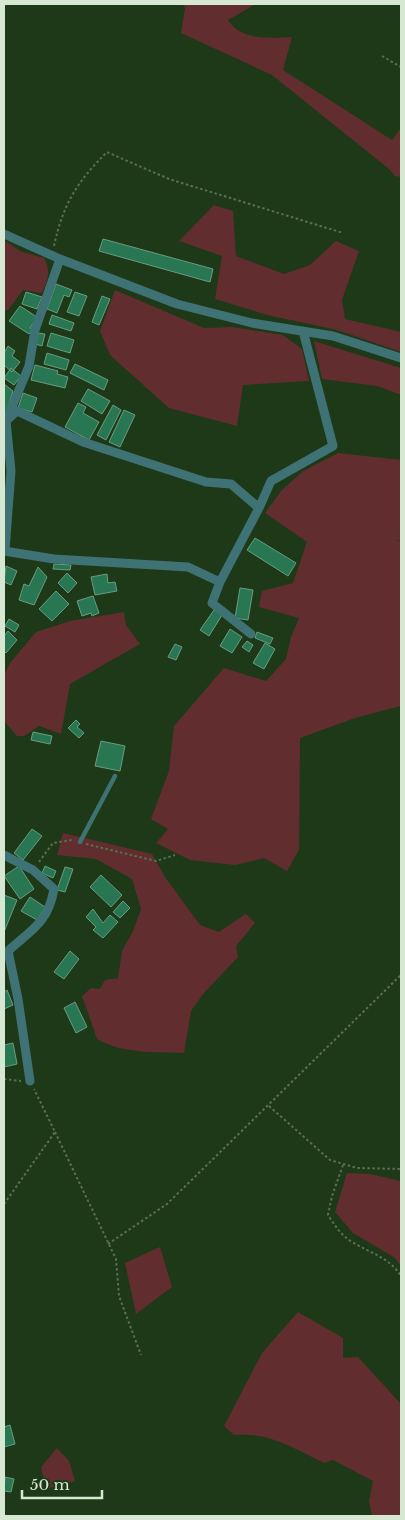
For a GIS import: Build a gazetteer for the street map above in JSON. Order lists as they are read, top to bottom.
{
  "scale_bar": "50 m"
}
